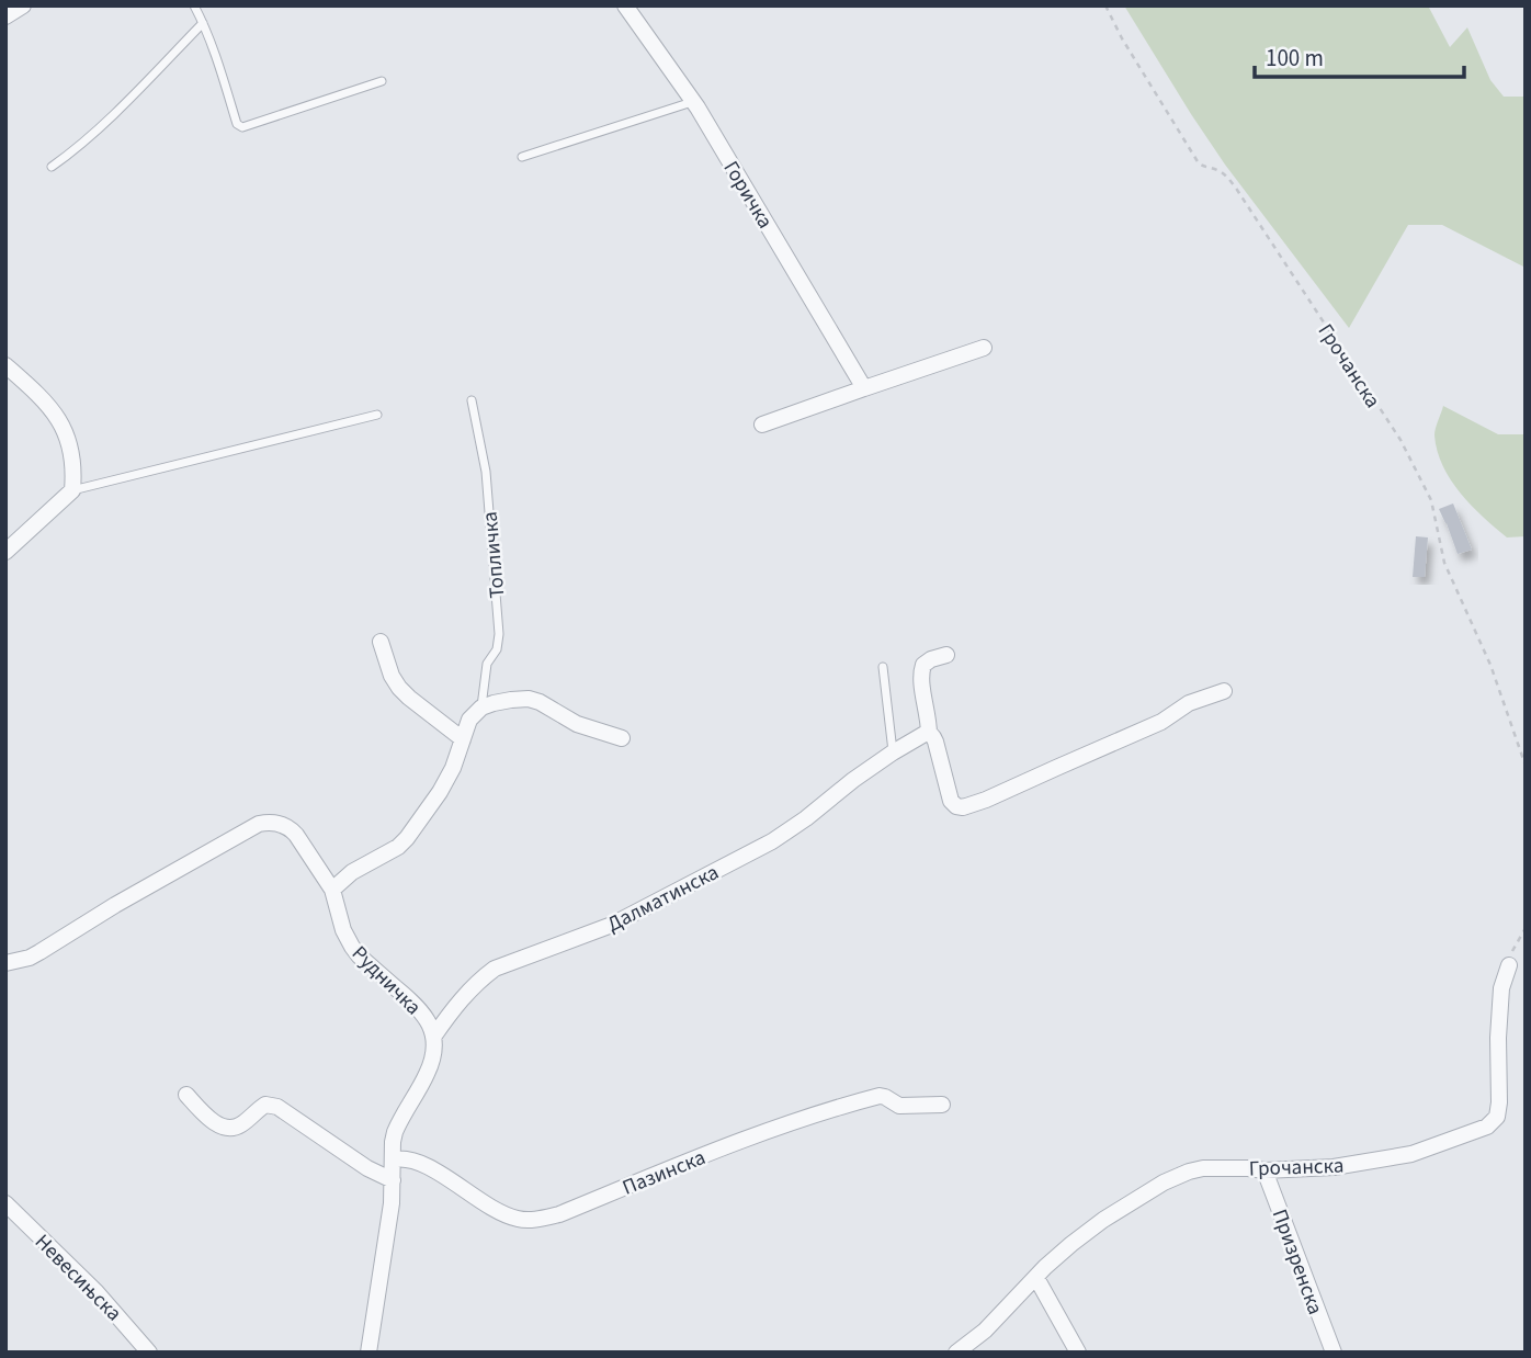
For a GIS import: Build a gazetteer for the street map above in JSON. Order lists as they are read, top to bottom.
{
  "streets": {
    "street": [
      "Горичка",
      "Грочанска",
      "Топличка",
      "Далматинска",
      "Рудничка",
      "Пазинска",
      "Призренска",
      "Невесињска"
    ]
  },
  "crossings": [
    ["Грочанска", "Призренска"],
    ["Топличка", "Рудничка"],
    ["Далматинска", "Рудничка"],
    ["Рудничка", "Пазинска"]
  ],
  "scale_bar": "100 m"
}
